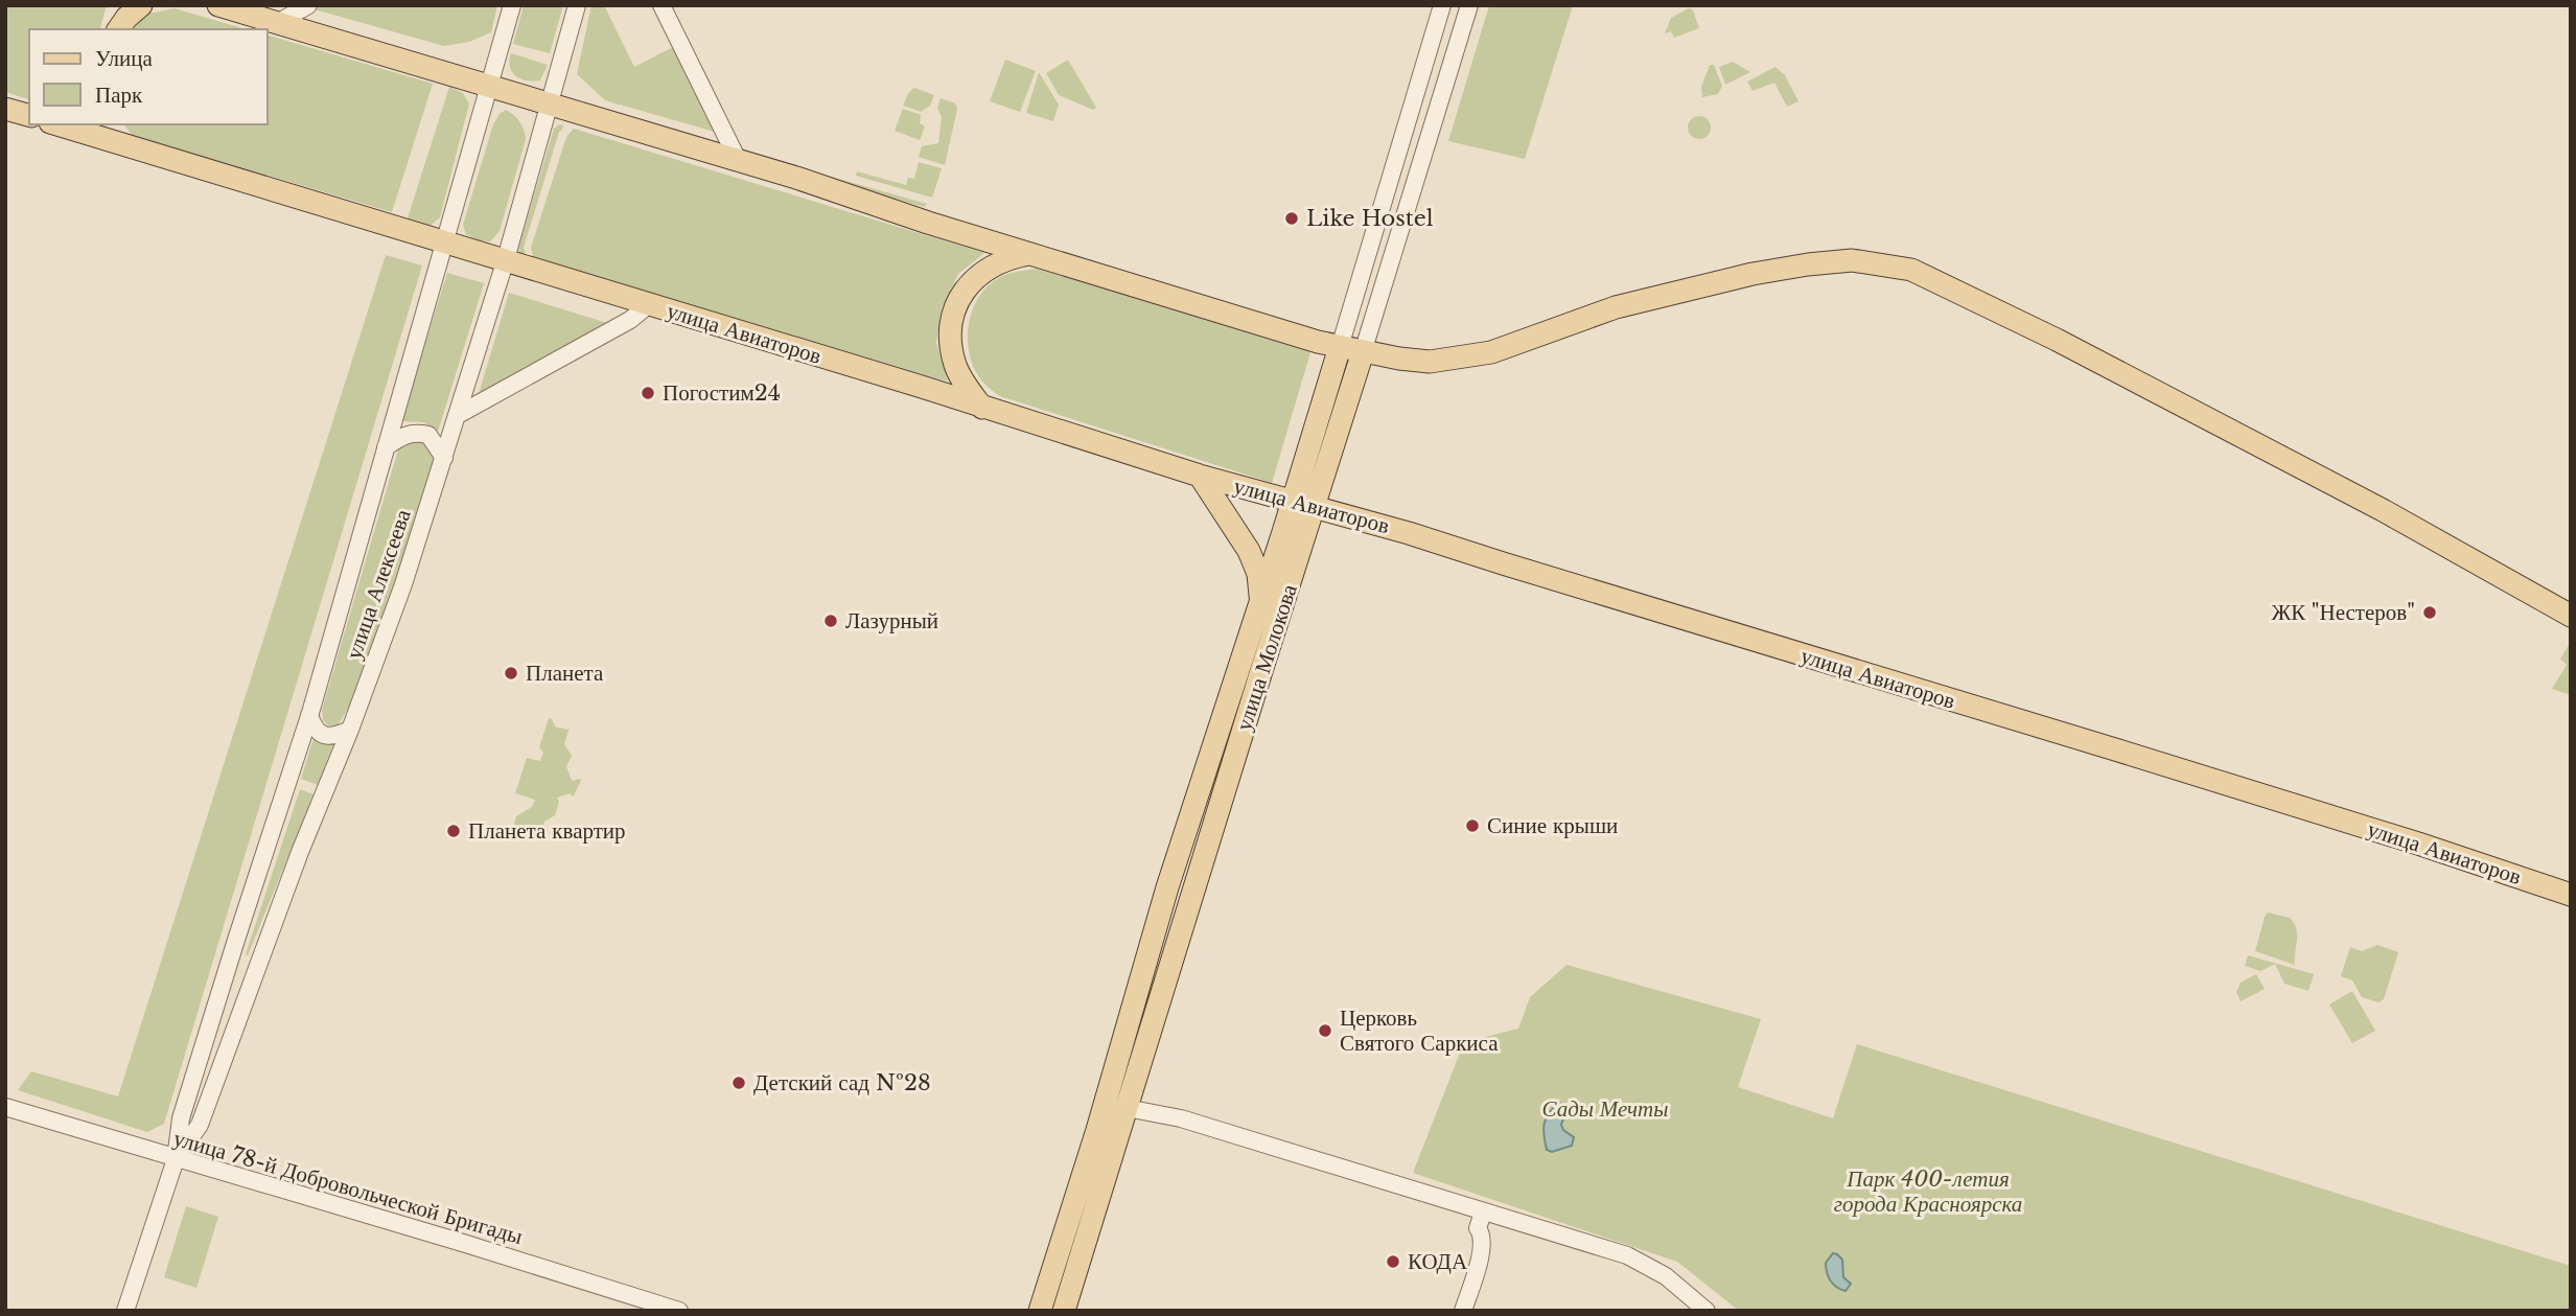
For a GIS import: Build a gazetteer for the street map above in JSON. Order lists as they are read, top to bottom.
{
  "streets": {
    "main road": ["улица Авиаторов", "улица Молокова"],
    "street": ["улица Алексеева", "улица 78-й Добровольческой Бригады"]
  },
  "crossings": [
    ["улица Авиаторов", "улица Алексеева"],
    ["улица Авиаторов", "улица Молокова"],
    ["улица Алексеева", "улица 78-й Добровольческой Бригады"]
  ],
  "parks": ["Сады Мечты", "Парк 400-летия города Красноярска"],
  "places": [
    "Like Hostel",
    "Погостим24",
    "ЖК \"Нестеров\"",
    "Лазурный",
    "Планета",
    "Синие крыши",
    "Планета квартир",
    "Церковь Святого Саркиса",
    "Детский сад №28",
    "КОДА"
  ],
  "legend": ["Улица", "Парк"]
}
